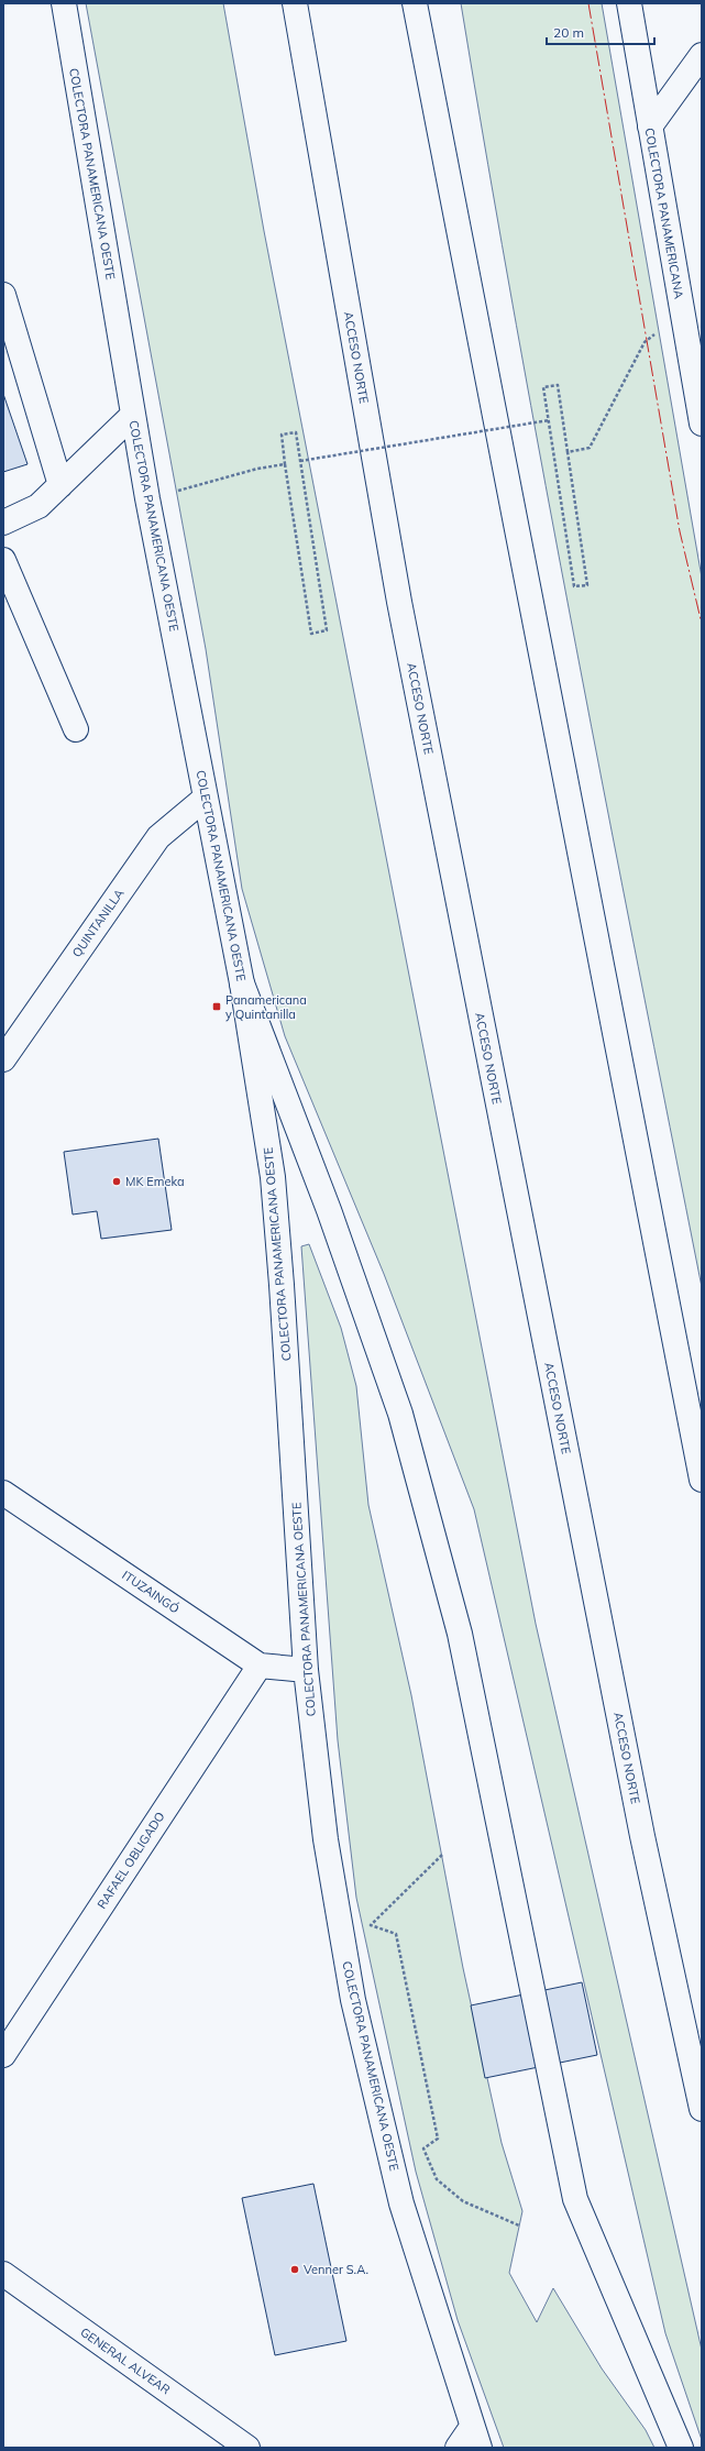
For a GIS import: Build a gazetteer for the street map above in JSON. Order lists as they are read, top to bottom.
{
  "streets": {
    "main road": [
      "COLECTORA PANAMERICANA OESTE",
      "COLECTORA PANAMERICANA",
      "ACCESO NORTE",
      "QUINTANILLA",
      "ITUZAINGÓ",
      "RAFAEL OBLIGADO",
      "GENERAL ALVEAR"
    ]
  },
  "crossings": [
    ["COLECTORA PANAMERICANA OESTE", "QUINTANILLA"],
    ["COLECTORA PANAMERICANA OESTE", "ITUZAINGÓ"],
    ["ITUZAINGÓ", "RAFAEL OBLIGADO"]
  ],
  "places": {
    "transit": ["Panamericana y Quintanilla"],
    "other": ["MK Emeka", "Venner S.A."]
  },
  "scale_bar": "20 m"
}
